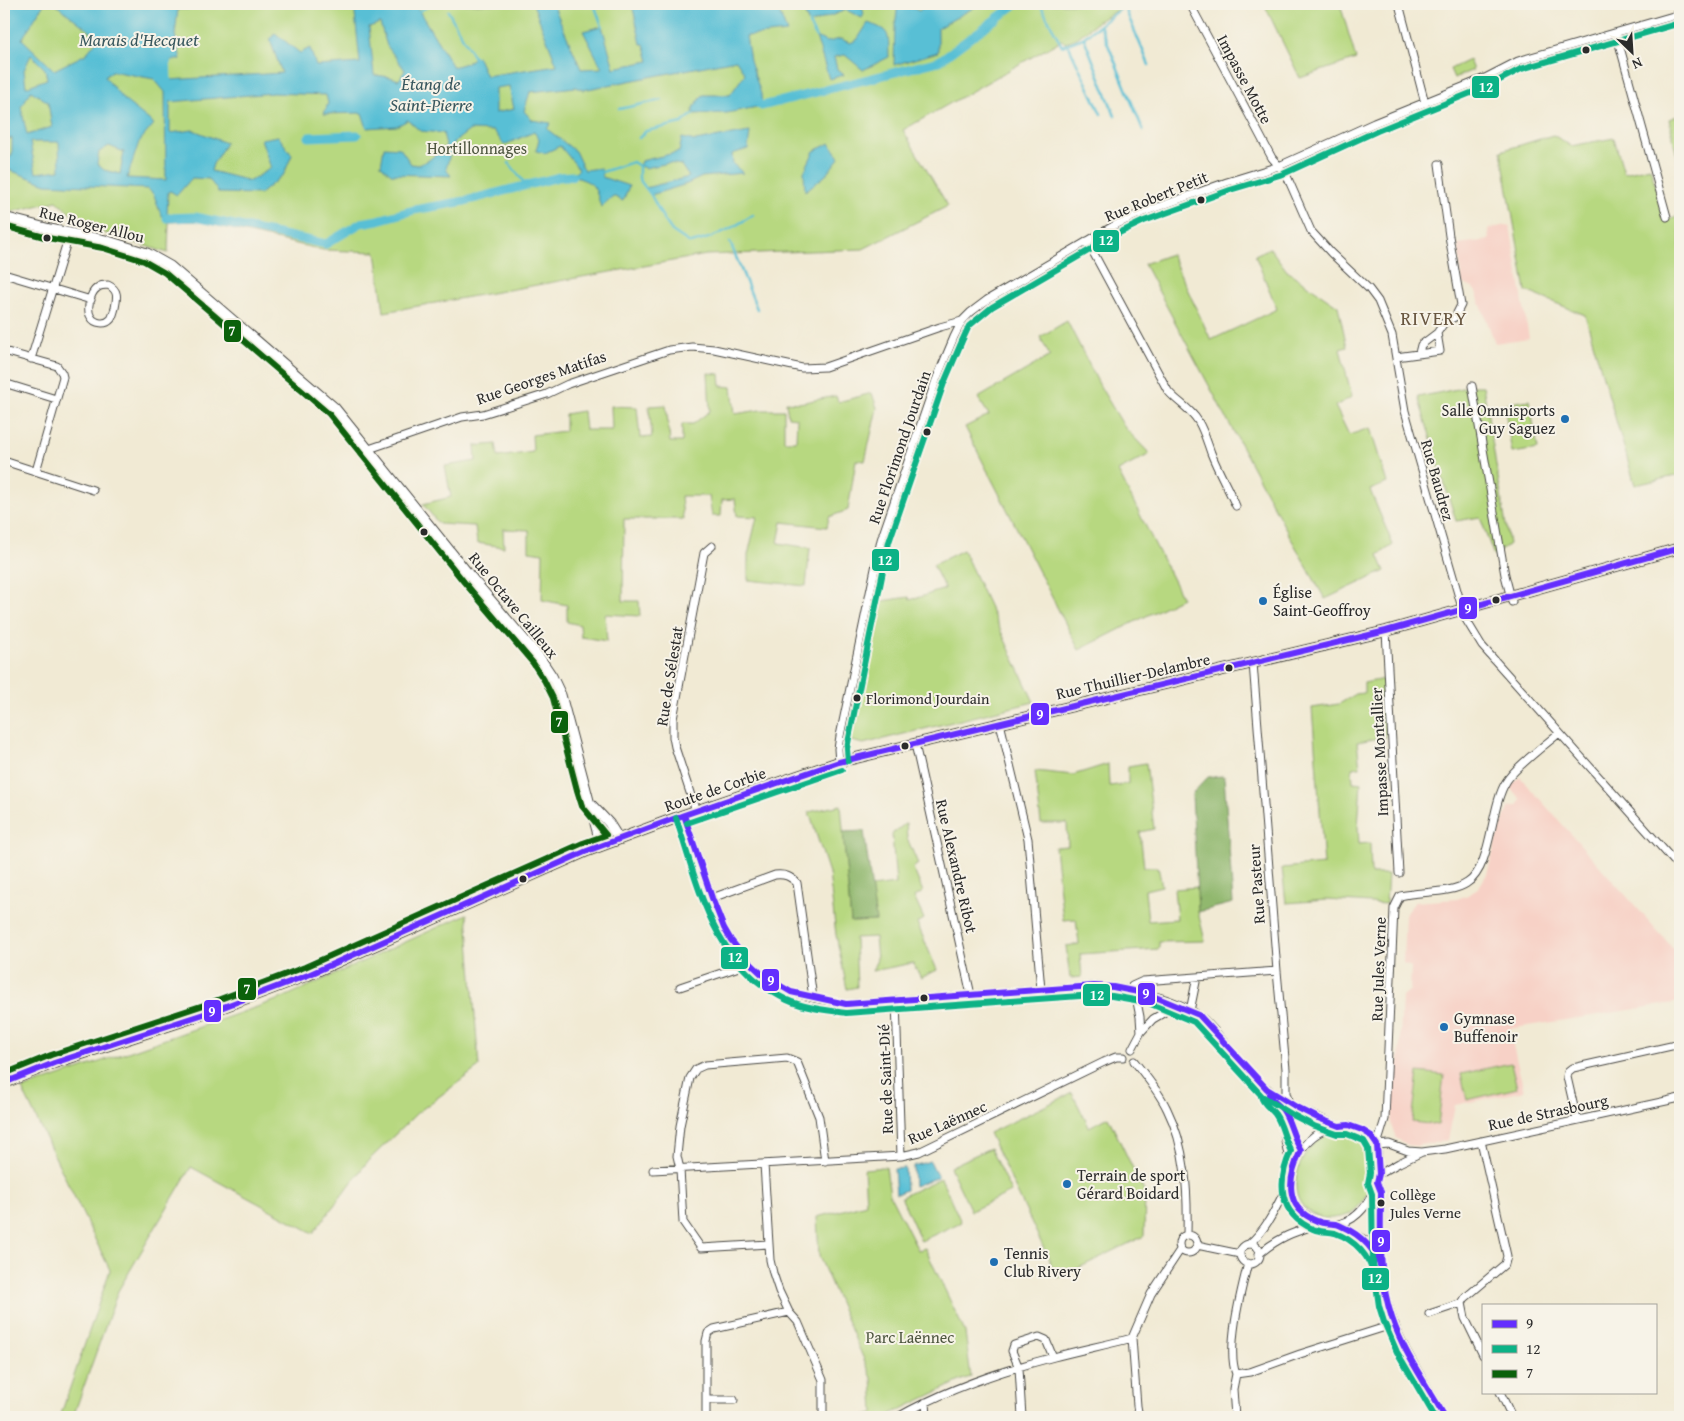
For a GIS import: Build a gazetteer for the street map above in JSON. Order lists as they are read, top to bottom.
{
  "streets": {
    "main road": ["Rue Thuillier-Delambre", "Route de Corbie"],
    "street": [
      "Impasse Motte",
      "Rue Robert Petit",
      "Rue Roger Allou",
      "Rue Georges Matifas",
      "Rue Florimond Jourdain",
      "Rue Baudrez",
      "Rue Octave Cailleux",
      "Rue de Sélestat",
      "Impasse Montallier",
      "Rue Alexandre Ribot",
      "Rue Pasteur",
      "Rue Jules Verne",
      "Rue de Saint-Dié",
      "Rue de Strasbourg",
      "Rue Laënnec"
    ]
  },
  "crossings": [
    ["Impasse Motte", "Rue Robert Petit"],
    ["Impasse Motte", "Rue Baudrez"],
    ["Rue Robert Petit", "Rue Georges Matifas"],
    ["Rue Robert Petit", "Rue Florimond Jourdain"],
    ["Rue Robert Petit", "Rue Baudrez"],
    ["Rue Roger Allou", "Rue Georges Matifas"],
    ["Rue Roger Allou", "Rue Octave Cailleux"],
    ["Rue Georges Matifas", "Rue Florimond Jourdain"],
    ["Rue Georges Matifas", "Rue Octave Cailleux"],
    ["Rue Florimond Jourdain", "Rue Thuillier-Delambre"],
    ["Rue Florimond Jourdain", "Route de Corbie"],
    ["Rue Baudrez", "Rue Thuillier-Delambre"],
    ["Rue Baudrez", "Rue Jules Verne"],
    ["Rue Octave Cailleux", "Route de Corbie"],
    ["Rue de Sélestat", "Route de Corbie"],
    ["Rue Thuillier-Delambre", "Impasse Montallier"],
    ["Rue Thuillier-Delambre", "Route de Corbie"],
    ["Rue Thuillier-Delambre", "Rue Alexandre Ribot"],
    ["Rue Thuillier-Delambre", "Rue Pasteur"],
    ["Rue de Saint-Dié", "Rue Laënnec"]
  ],
  "districts": ["RIVERY"],
  "water": ["Marais d'Hecquet", "Étang de Saint-Pierre"],
  "parks": ["Hortillonnages", "Parc Laënnec"],
  "places": [
    "Salle Omnisports Guy Saguez",
    "Église Saint-Geoffroy",
    "Florimond Jourdain",
    "Gymnase Buffenoir",
    "Terrain de sport Gérard Boidard",
    "Collège Jules Verne",
    "Tennis Club Rivery"
  ],
  "lines": ["transit line 12", "transit line 7", "transit line 9"],
  "legend": ["9", "12", "7"],
  "north": "bottom right"
}
